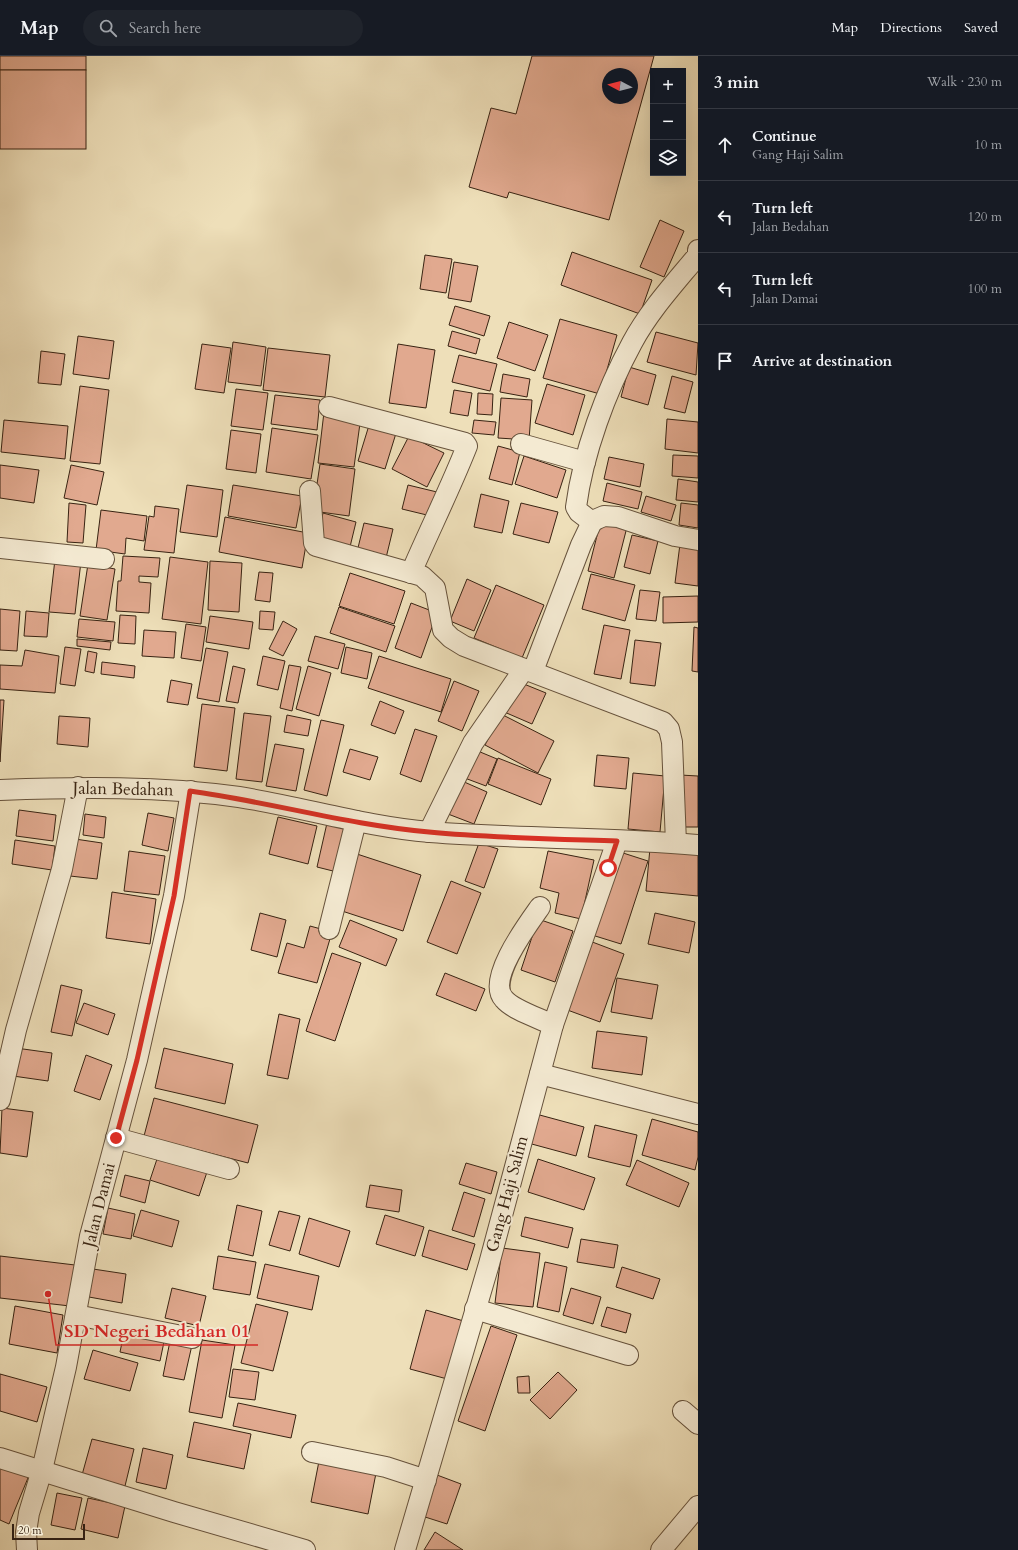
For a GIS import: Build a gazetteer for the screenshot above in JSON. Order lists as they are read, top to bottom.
{
  "streets": {
    "street": ["Jalan Bedahan", "Gang Haji Salim", "Jalan Damai"]
  },
  "crossings": [
    ["Jalan Bedahan", "Gang Haji Salim"],
    ["Jalan Bedahan", "Jalan Damai"]
  ],
  "places": ["SD Negeri Bedahan 01"],
  "scale_bar": "20 m",
  "north": "left",
  "page": {
    "header": "Map",
    "search": "Search here",
    "nav": ["Map", "Directions", "Saved"],
    "heading": ["3 min", "Walk · 230 m"],
    "map_buttons": ["+", "−"],
    "list": [
      ["Continue", "Gang Haji Salim", "10 m"],
      ["Turn left", "Jalan Bedahan", "120 m"],
      ["Turn left", "Jalan Damai", "100 m"],
      "Arrive at destination"
    ],
    "scale": "20 m"
  }
}
